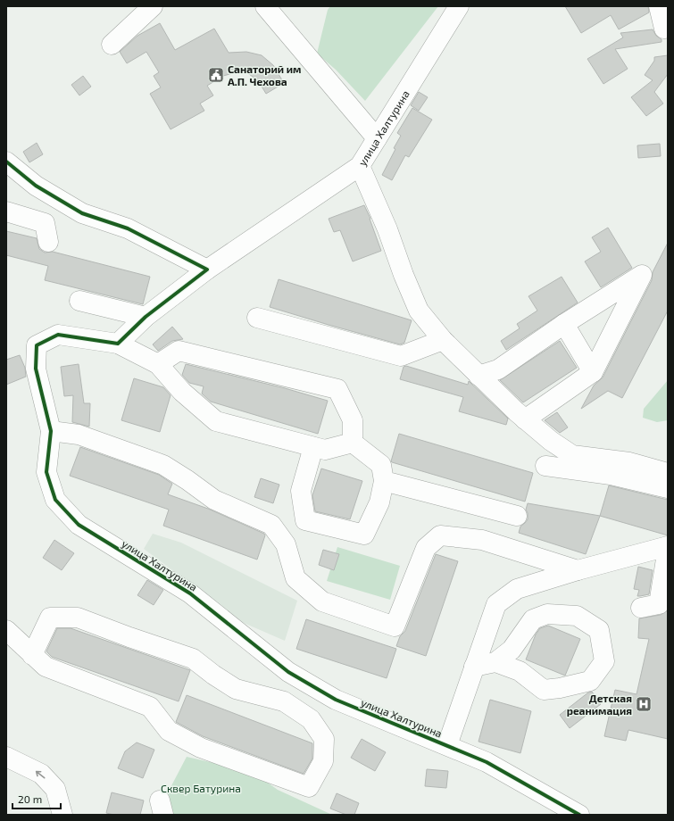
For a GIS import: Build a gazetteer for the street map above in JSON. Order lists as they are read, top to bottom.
{
  "streets": {
    "street": ["улица Халтурина"]
  },
  "parks": ["Сквер Батурина"],
  "places": {
    "public building": ["Санаторий им А.П. Чехова"],
    "hospital": ["Детская реанимация"]
  },
  "scale_bar": "20 m"
}
